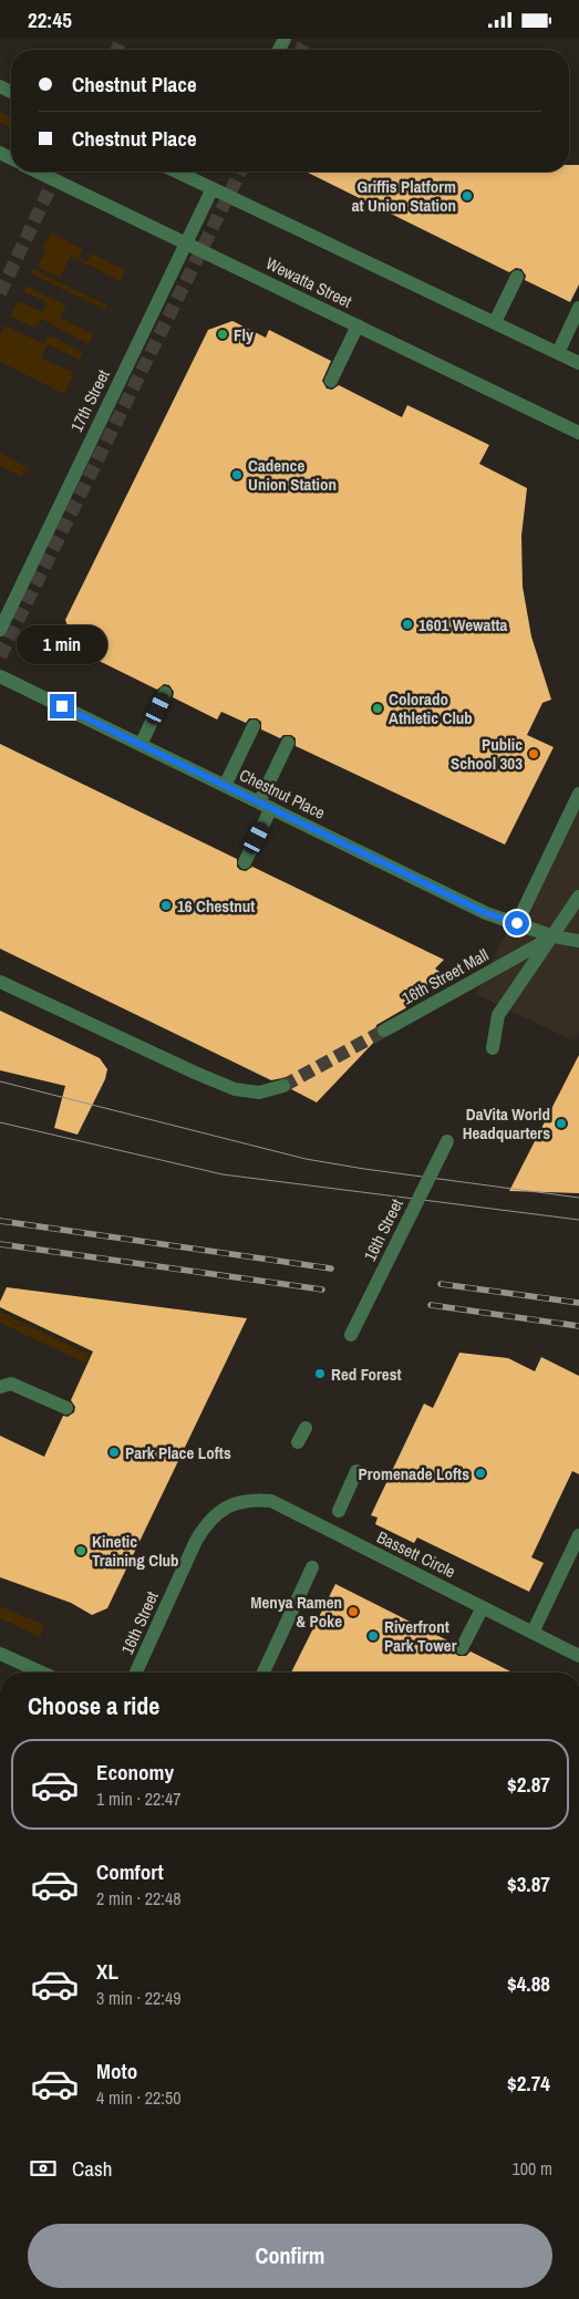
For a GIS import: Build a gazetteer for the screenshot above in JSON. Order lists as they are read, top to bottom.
{
  "streets": {
    "street": [
      "Wewatta Street",
      "17th Street",
      "Chestnut Place",
      "16th Street Mall",
      "16th Street",
      "Bassett Circle"
    ]
  },
  "crossings": [
    ["Wewatta Street", "17th Street"],
    ["Chestnut Place", "16th Street Mall"],
    ["16th Street", "Bassett Circle"]
  ],
  "places": [
    "Griffis Platform at Union Station",
    "Fly",
    "Cadence Union Station",
    "1601 Wewatta",
    "Colorado Athletic Club",
    "Public School 303",
    "16 Chestnut",
    "DaVita World Headquarters",
    "Red Forest",
    "Park Place Lofts",
    "Promenade Lofts",
    "Kinetic Training Club",
    "Menya Ramen & Poke",
    "Riverfront Park Tower"
  ],
  "page": {
    "status": "22:45",
    "banner": ["Chestnut Place", "Chestnut Place"],
    "bubble": "1 min",
    "heading": "Choose a ride",
    "list": [
      {
        "name": "Economy",
        "note": "1 min · 22:47",
        "value": "$2.87"
      },
      {
        "name": "Comfort",
        "note": "2 min · 22:48",
        "value": "$3.87"
      },
      {
        "name": "XL",
        "note": "3 min · 22:49",
        "value": "$4.88"
      },
      {
        "name": "Moto",
        "note": "4 min · 22:50",
        "value": "$2.74"
      }
    ],
    "pay": ["Cash", "100 m"],
    "buttons": "Confirm"
  }
}
